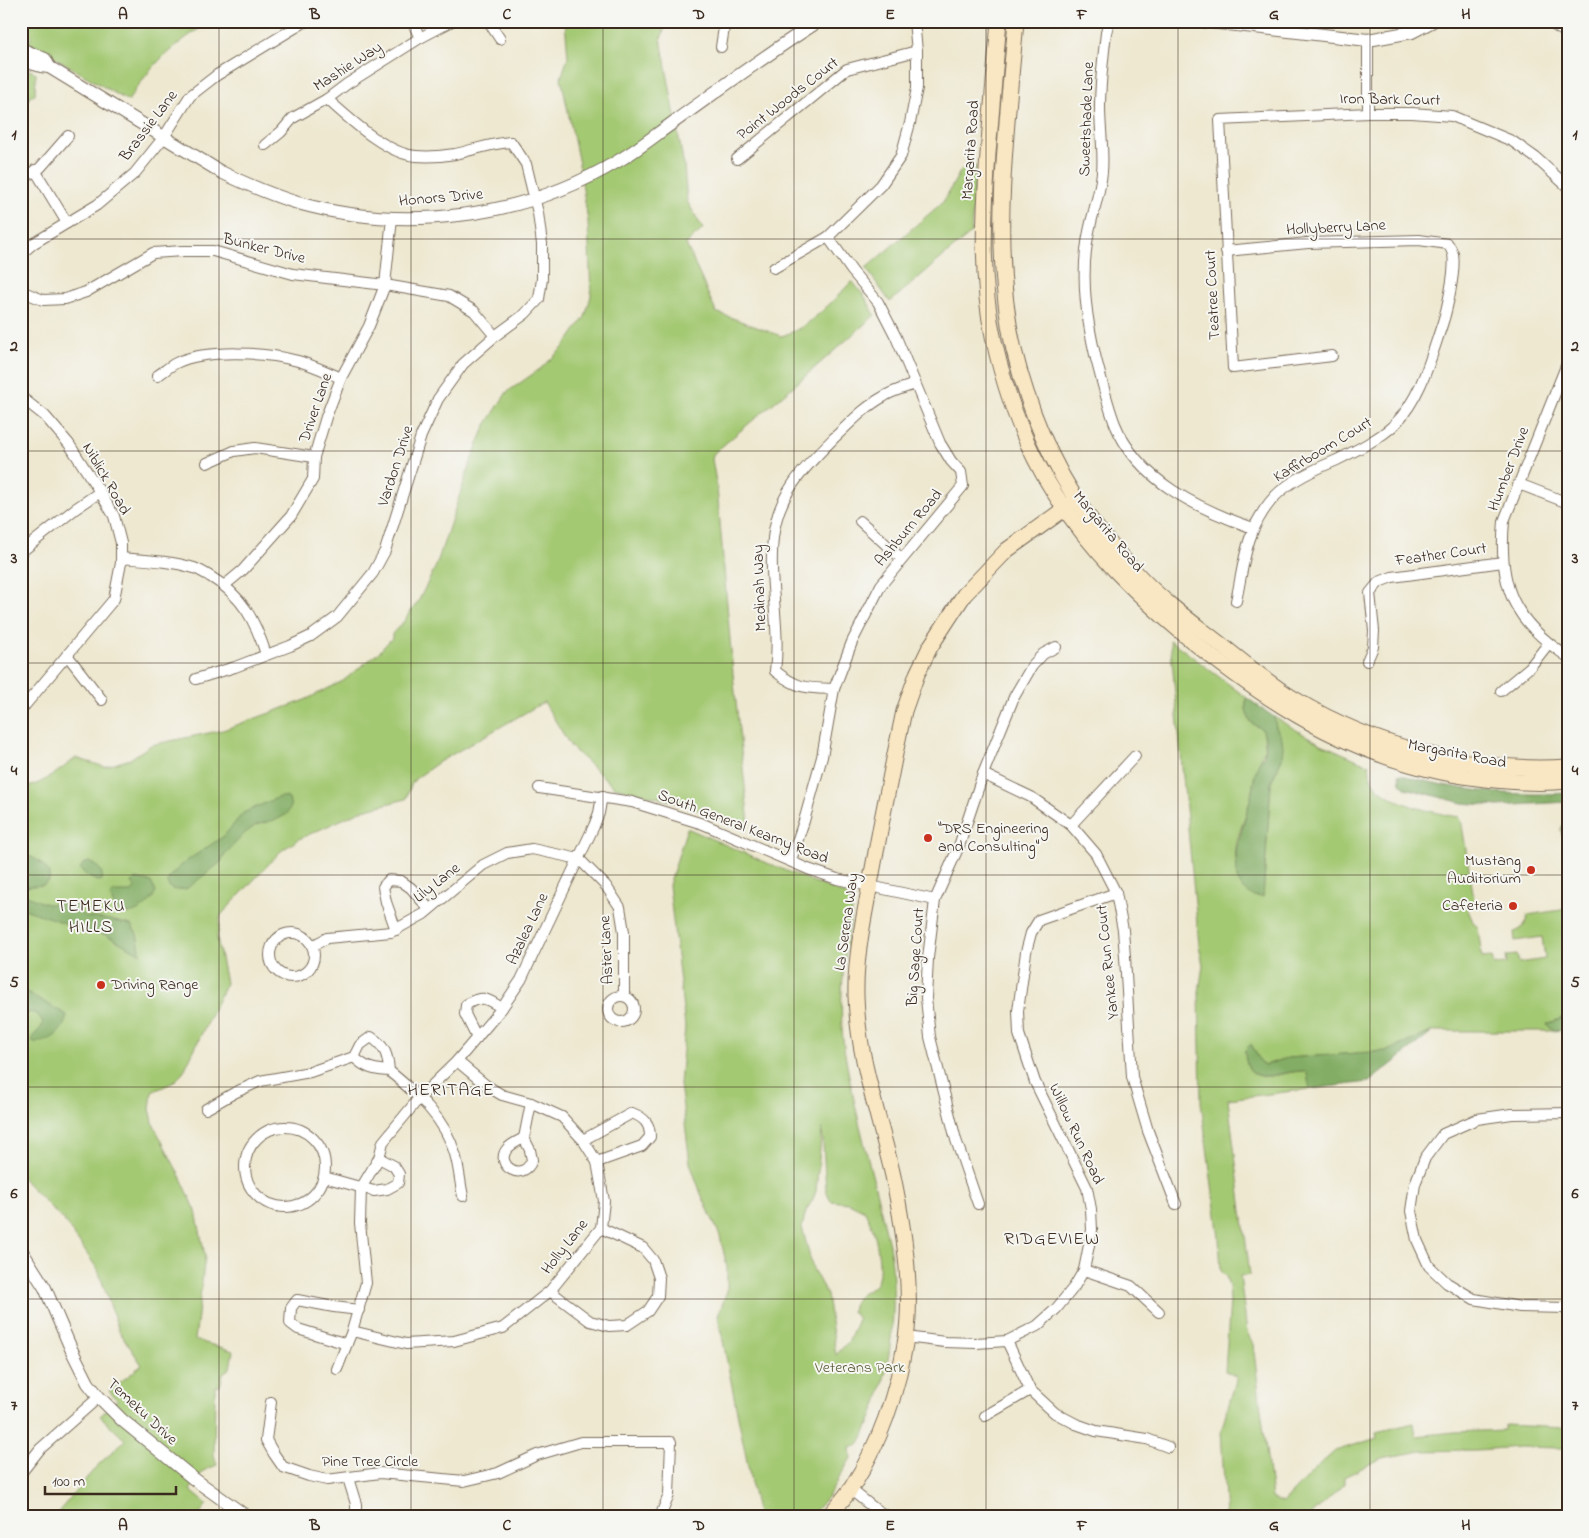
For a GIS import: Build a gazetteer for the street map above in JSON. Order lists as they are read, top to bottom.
{
  "streets": {
    "main road": ["Margarita Road", "La Serena Way"],
    "street": [
      "Mashie Way",
      "Point Woods Court",
      "Iron Bark Court",
      "Sweetshade Lane",
      "Brassie Lane",
      "Honors Drive",
      "Hollyberry Lane",
      "Bunker Drive",
      "Teatree Court",
      "Driver Lane",
      "Kaffirboom Court",
      "Vardon Drive",
      "Humber Drive",
      "Niblick Road",
      "Ashburn Road",
      "Feather Court",
      "Medinah Way",
      "South General Kearny Road",
      "Lily Lane",
      "Azalea Lane",
      "Aster Lane",
      "Big Sage Court",
      "Yankee Run Court",
      "Willow Run Road",
      "Holly Lane",
      "Temeku Drive",
      "Pine Tree Circle"
    ]
  },
  "crossings": [
    ["Mashie Way", "Vardon Drive"],
    ["Iron Bark Court", "Teatree Court"],
    ["Sweetshade Lane", "Kaffirboom Court"],
    ["Brassie Lane", "Honors Drive"],
    ["Margarita Road", "La Serena Way"],
    ["Honors Drive", "Driver Lane"],
    ["Honors Drive", "Vardon Drive"],
    ["Hollyberry Lane", "Teatree Court"],
    ["Hollyberry Lane", "Kaffirboom Court"],
    ["Bunker Drive", "Driver Lane"],
    ["Bunker Drive", "Vardon Drive"],
    ["Humber Drive", "Feather Court"],
    ["Ashburn Road", "Medinah Way"],
    ["Ashburn Road", "South General Kearny Road"],
    ["South General Kearny Road", "La Serena Way"],
    ["South General Kearny Road", "Azalea Lane"],
    ["South General Kearny Road", "Big Sage Court"],
    ["Lily Lane", "Azalea Lane"],
    ["Lily Lane", "Aster Lane"],
    ["La Serena Way", "Willow Run Road"],
    ["Azalea Lane", "Aster Lane"],
    ["Azalea Lane", "Holly Lane"],
    ["Big Sage Court", "Yankee Run Court"],
    ["Yankee Run Court", "Willow Run Road"]
  ],
  "districts": ["TEMEKU HILLS", "HERITAGE", "RIDGEVIEW"],
  "parks": ["Veterans Park"],
  "places": [
    "\"DRS Engineering and Consulting\"",
    "Mustang Auditorium",
    "Cafeteria",
    "Driving Range"
  ],
  "scale_bar": "100 m",
  "grid": {
    "columns": [
      "A",
      "B",
      "C",
      "D",
      "E",
      "F",
      "G",
      "H"
    ],
    "rows": [
      "1",
      "2",
      "3",
      "4",
      "5",
      "6",
      "7"
    ]
  }
}
